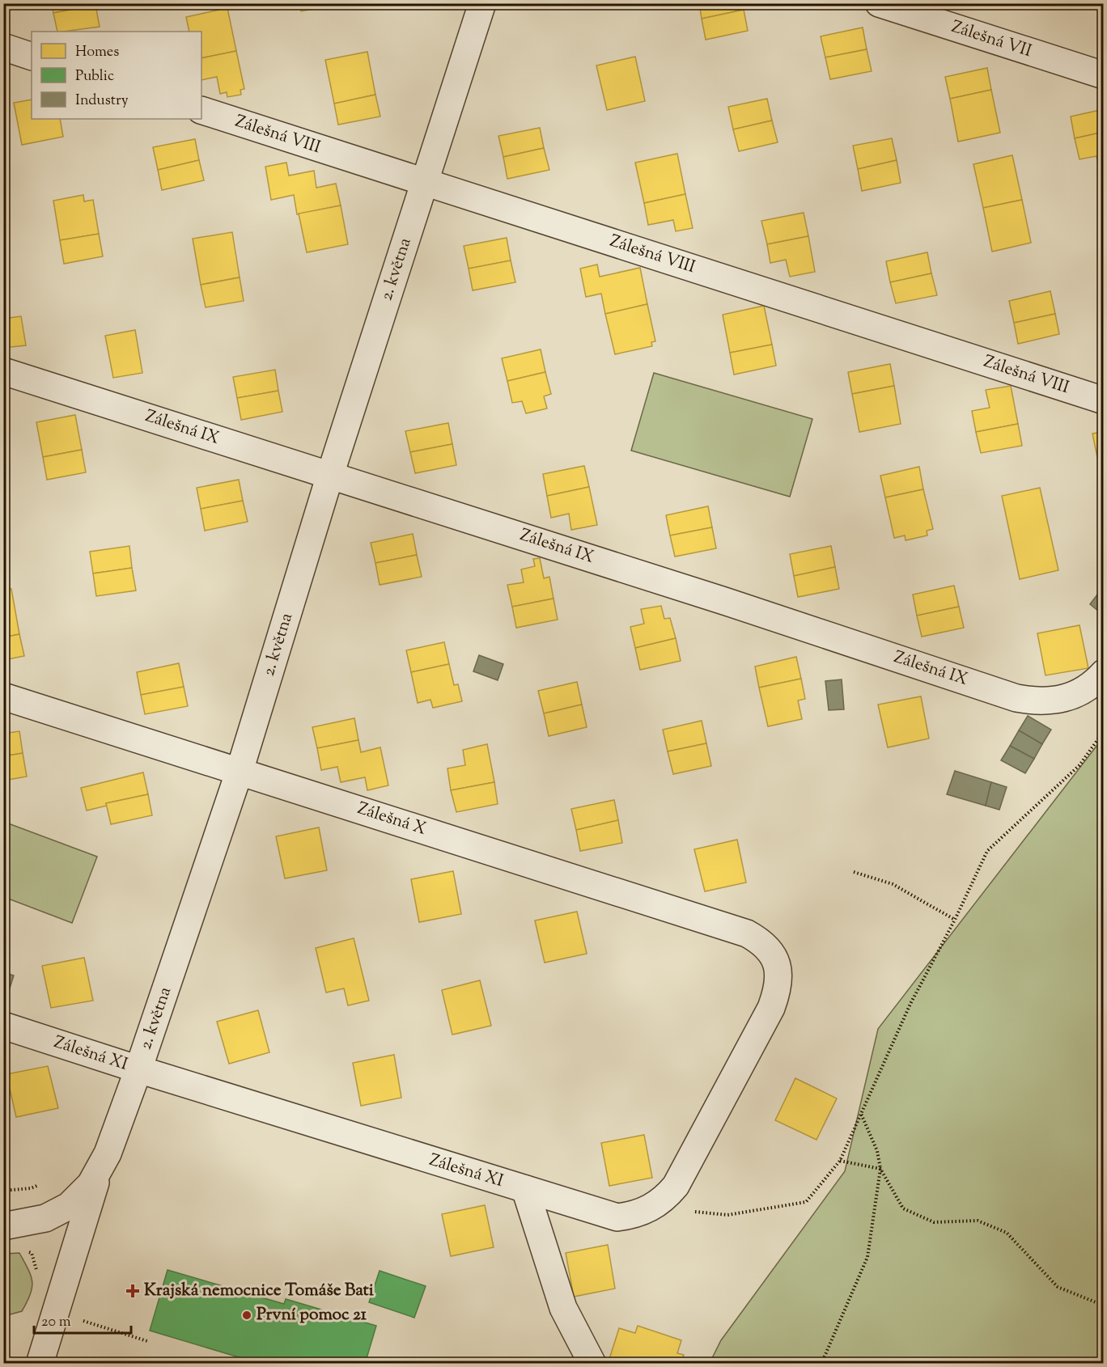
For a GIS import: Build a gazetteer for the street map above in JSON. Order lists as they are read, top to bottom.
{
  "streets": {
    "street": [
      "Zálešná VII",
      "Zálešná VIII",
      "2. května",
      "Zálešná IX",
      "Zálešná X",
      "Zálešná XI"
    ]
  },
  "crossings": [
    ["Zálešná VIII", "2. května"],
    ["2. května", "Zálešná IX"],
    ["2. května", "Zálešná X"],
    ["2. května", "Zálešná XI"],
    ["Zálešná X", "Zálešná XI"]
  ],
  "places": {
    "health": ["Krajská nemocnice Tomáše Bati"],
    "other": ["První pomoc 21"]
  },
  "legend": ["Homes", "Public", "Industry"],
  "scale_bar": "20 m"
}
